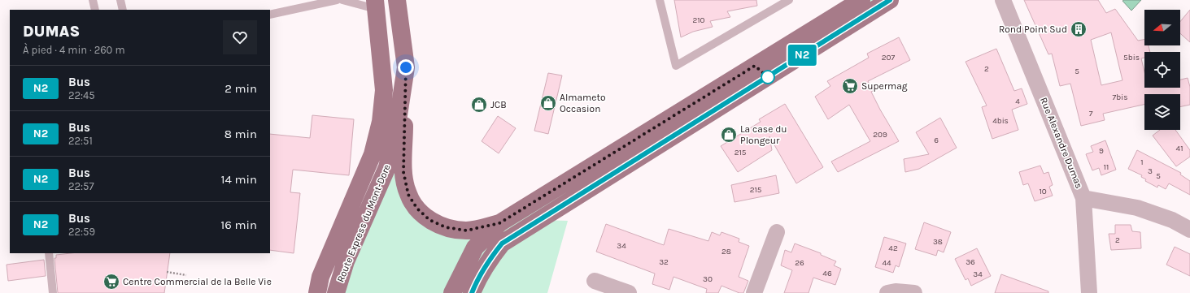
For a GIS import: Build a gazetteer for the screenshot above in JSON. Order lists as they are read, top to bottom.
{
  "streets": {
    "main road": ["Route Express du Mont-Dore"],
    "street": ["Rue Alexandre Dumas"]
  },
  "places": {
    "building": ["Rond Point Sud"],
    "supermarket": ["Supermag", "Centre Commercial de la Belle Vie"],
    "shop": ["Almameto Occasion", "JCB", "La case du Plongeur"]
  },
  "lines": ["bus line N2"],
  "house_numbers": [
    "210",
    "207",
    "5bis",
    "2",
    "5",
    "7bis",
    "4",
    "7",
    "4bis",
    "209",
    "6",
    "41",
    "9",
    "215",
    "1",
    "11",
    "3",
    "5",
    "215",
    "10",
    "2",
    "38",
    "34",
    "42",
    "28",
    "32",
    "36",
    "26",
    "44",
    "46",
    "34",
    "30"
  ],
  "north": "left",
  "page": {
    "on_map": "N2",
    "heading": ["DUMAS", "À pied · 4 min · 260 m"],
    "list": [
      {
        "mark": "N2",
        "name": "Bus",
        "note": "22:45",
        "value": "2 min"
      },
      {
        "mark": "N2",
        "name": "Bus",
        "note": "22:51",
        "value": "8 min"
      },
      {
        "mark": "N2",
        "name": "Bus",
        "note": "22:57",
        "value": "14 min"
      },
      {
        "mark": "N2",
        "name": "Bus",
        "note": "22:59",
        "value": "16 min"
      }
    ]
  }
}
